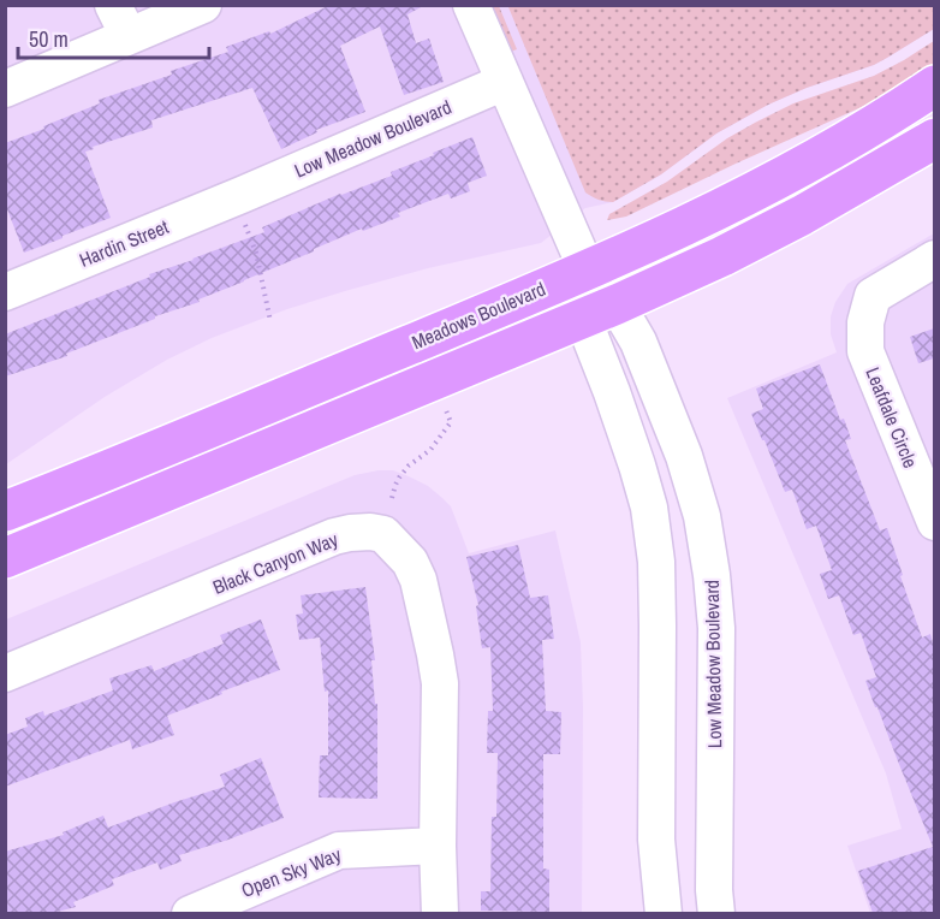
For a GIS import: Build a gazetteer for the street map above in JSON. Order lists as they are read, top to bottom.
{
  "streets": {
    "main road": ["Meadows Boulevard"],
    "street": [
      "Low Meadow Boulevard",
      "Hardin Street",
      "Leafdale Circle",
      "Black Canyon Way",
      "Open Sky Way"
    ]
  },
  "crossings": [
    ["Low Meadow Boulevard", "Hardin Street"],
    ["Low Meadow Boulevard", "Meadows Boulevard"],
    ["Black Canyon Way", "Open Sky Way"]
  ],
  "scale_bar": "50 m"
}
